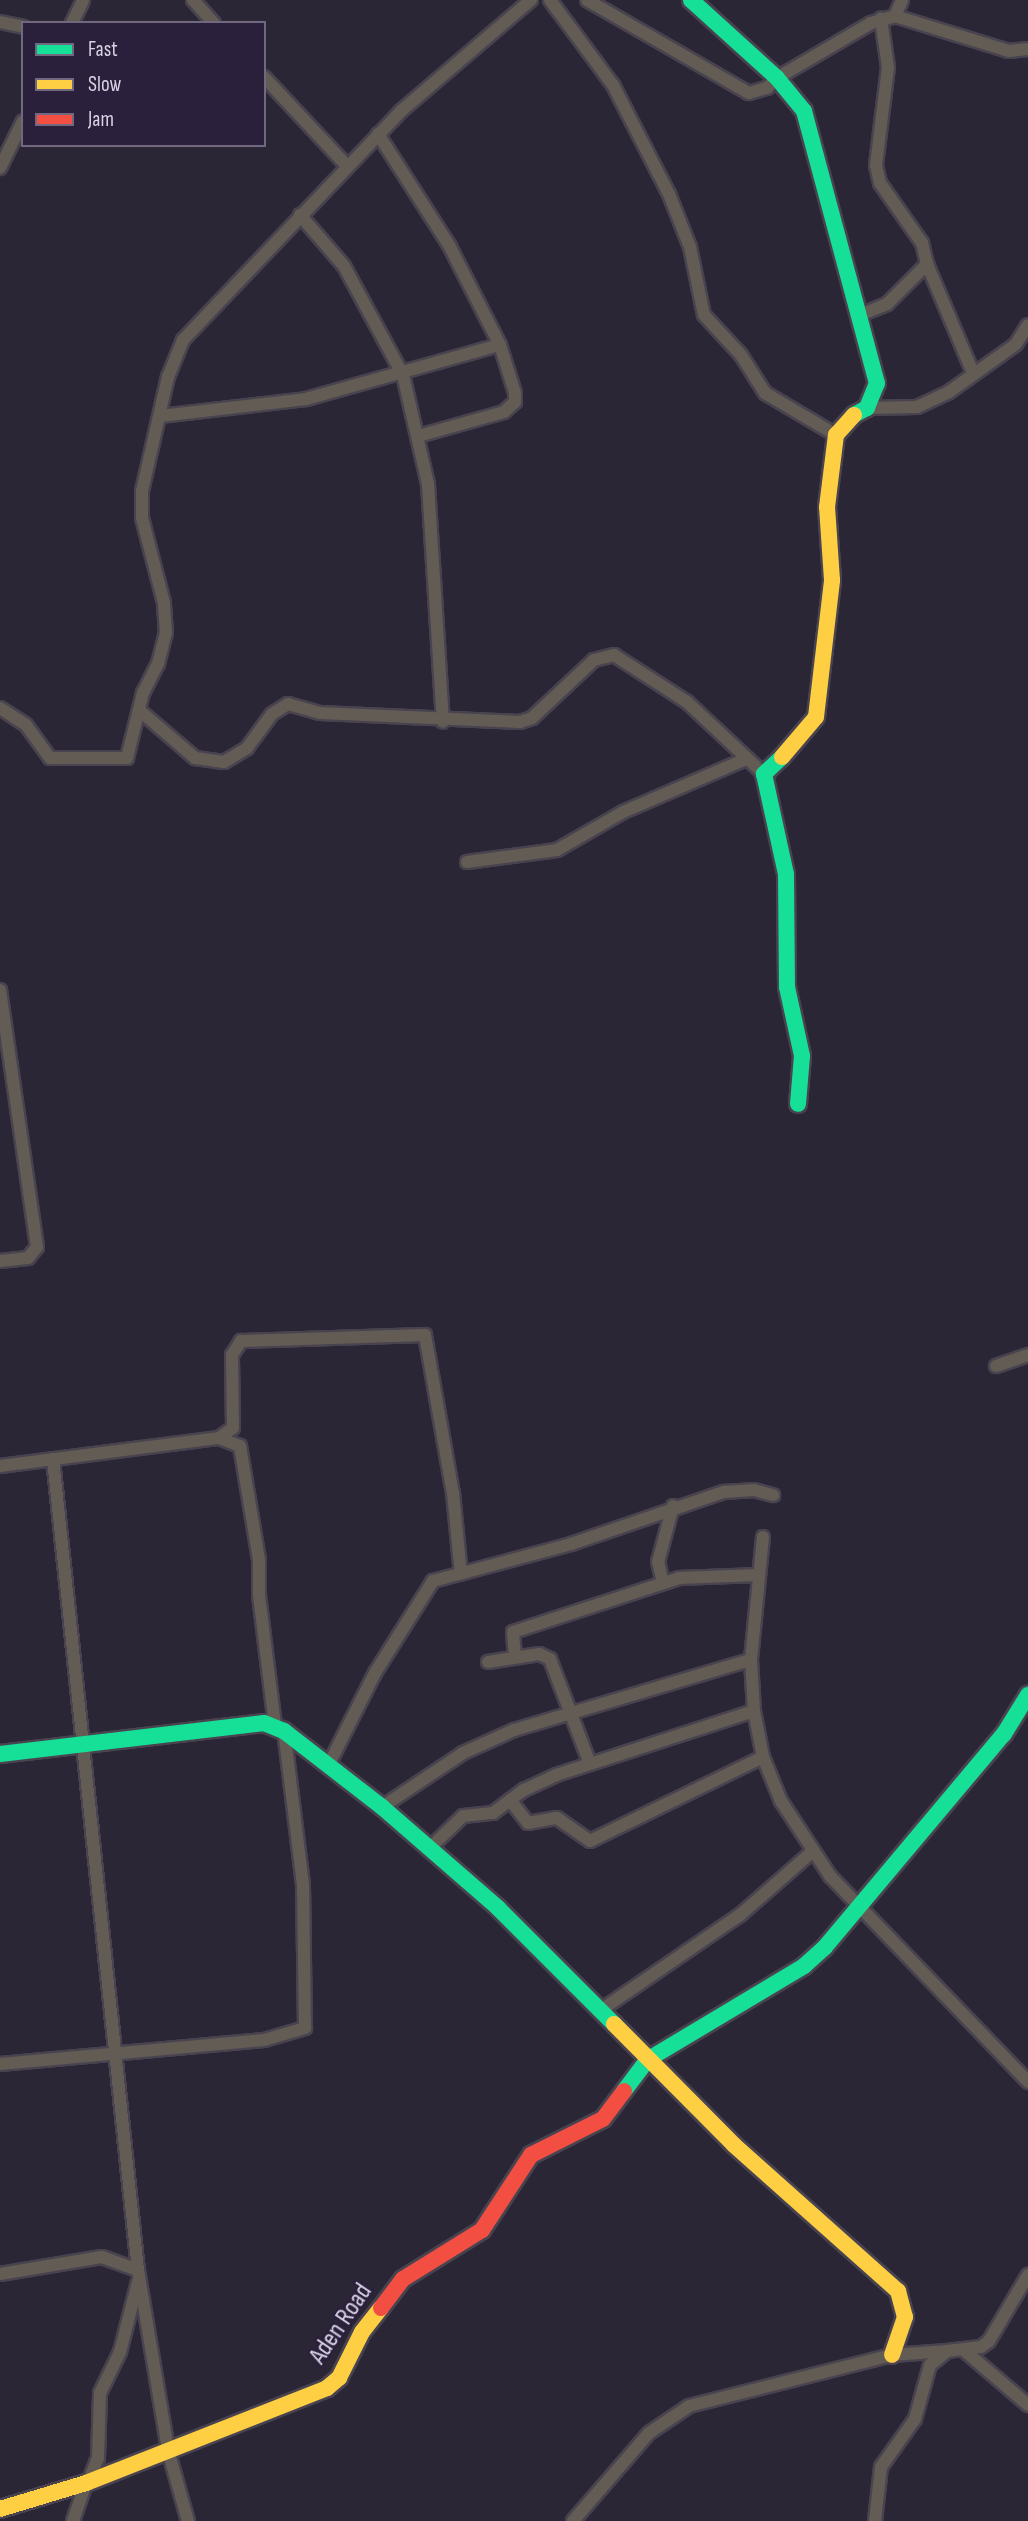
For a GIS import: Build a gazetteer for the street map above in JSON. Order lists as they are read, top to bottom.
{
  "streets": {
    "street": ["Aden Road"]
  },
  "legend": ["Fast", "Slow", "Jam"]
}
